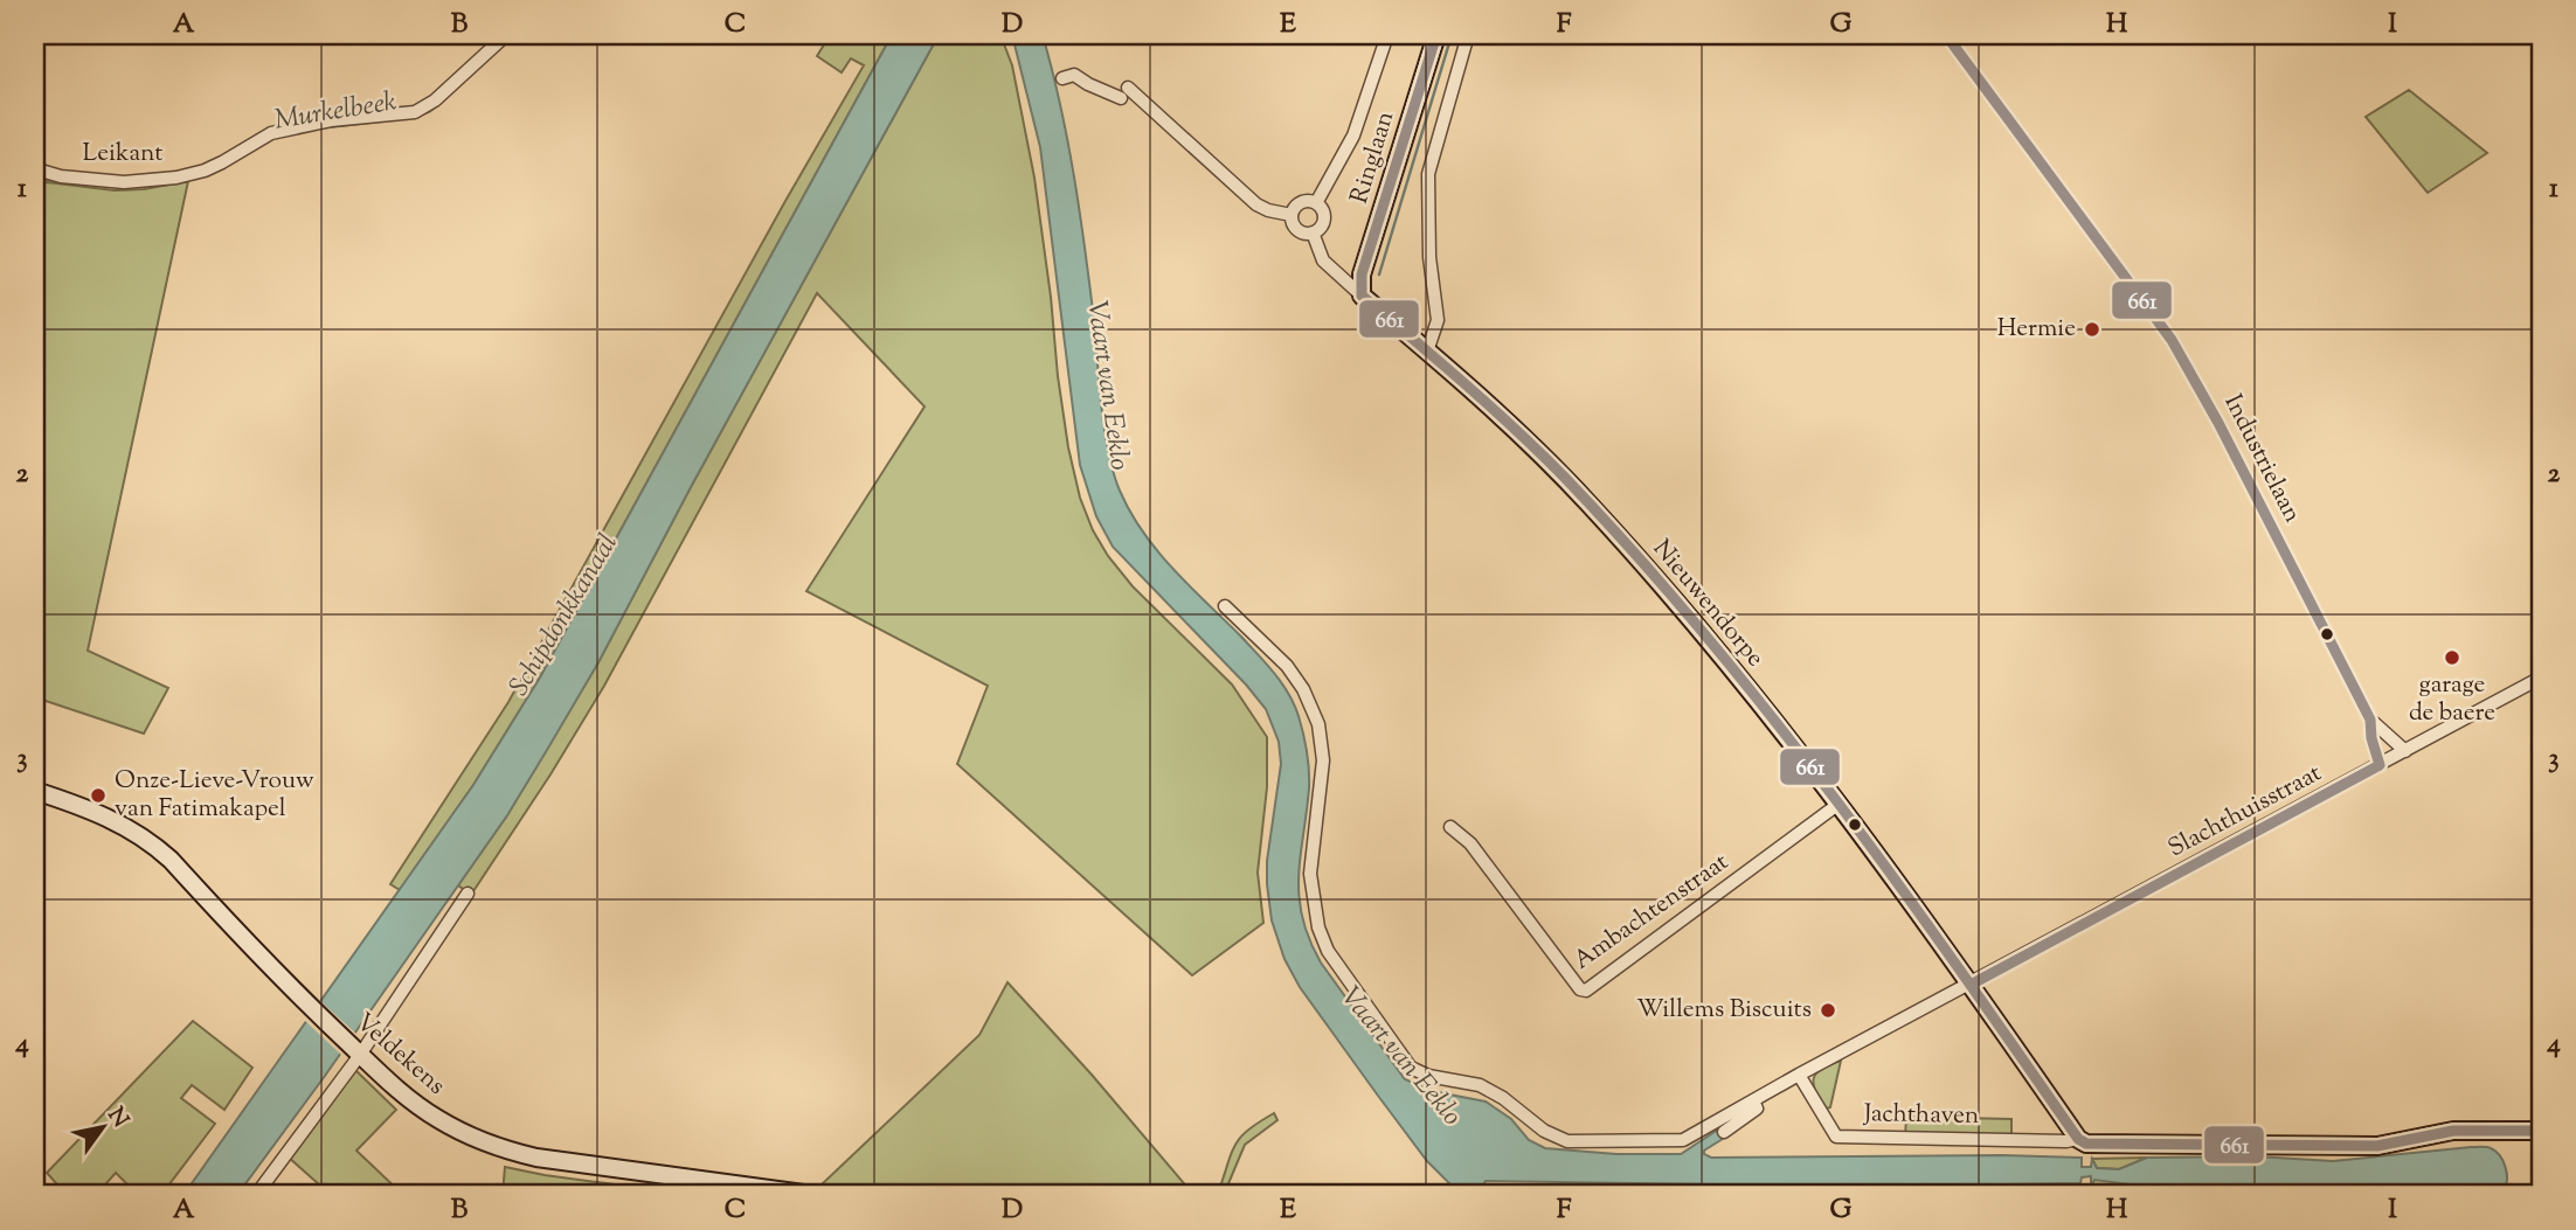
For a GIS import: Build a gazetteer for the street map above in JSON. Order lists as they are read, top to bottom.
{
  "streets": {
    "street": [
      "Leikant",
      "Ringlaan",
      "Industrielaan",
      "Nieuwendorpe",
      "Slachthuisstraat",
      "Ambachtenstraat",
      "Veldekens",
      "Jachthaven"
    ]
  },
  "crossings": [
    ["Ringlaan", "Nieuwendorpe"],
    ["Industrielaan", "Slachthuisstraat"],
    ["Nieuwendorpe", "Slachthuisstraat"],
    ["Nieuwendorpe", "Ambachtenstraat"],
    ["Nieuwendorpe", "Jachthaven"],
    ["Slachthuisstraat", "Jachthaven"]
  ],
  "water": ["Murkelbeek", "Vaart van Eeklo", "Schipdonkkanaal"],
  "places": [
    "Hermie",
    "garage de baere",
    "Onze-Lieve-Vrouw van Fatimakapel",
    "Willems Biscuits"
  ],
  "lines": ["transit line 661"],
  "north": "top right",
  "grid": {
    "columns": [
      "A",
      "B",
      "C",
      "D",
      "E",
      "F",
      "G",
      "H",
      "I"
    ],
    "rows": [
      "1",
      "2",
      "3",
      "4"
    ]
  }
}
